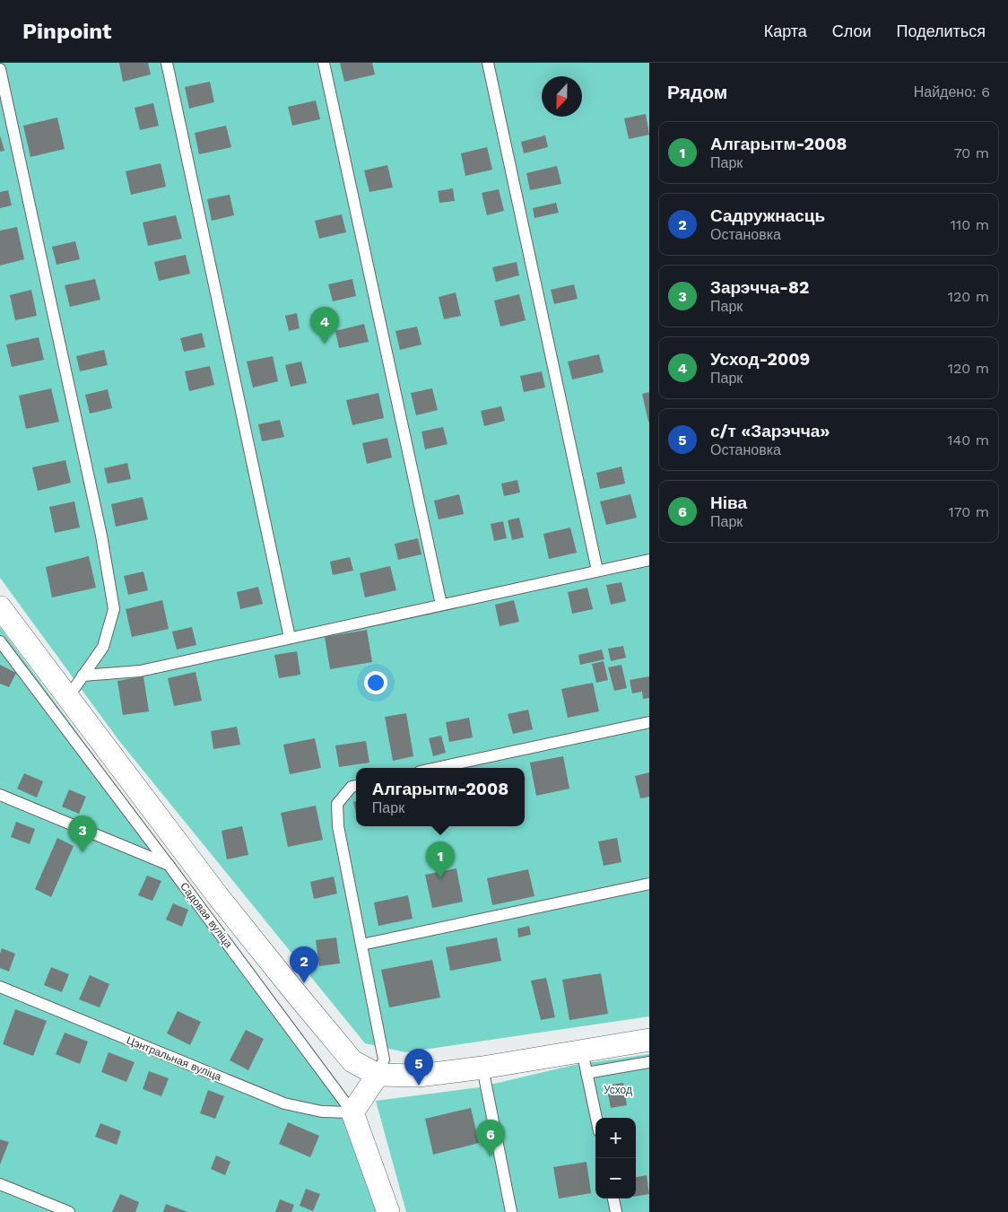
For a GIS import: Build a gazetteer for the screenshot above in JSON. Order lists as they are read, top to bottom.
{
  "streets": {
    "lane": ["Садовая вуліца", "Цэнтральная вуліца"]
  },
  "crossings": [
    ["Садовая вуліца", "Цэнтральная вуліца"]
  ],
  "parks": ["Усход"],
  "north": "bottom",
  "page": {
    "header": "Pinpoint",
    "nav": ["Карта", "Слои", "Поделиться"],
    "heading": ["Рядом", "Найдено: 6"],
    "list": [
      {
        "mark": "1",
        "name": "Алгарытм-2008",
        "note": "Парк",
        "value": "70 m"
      },
      {
        "mark": "2",
        "name": "Садружнасць",
        "note": "Остановка",
        "value": "110 m"
      },
      {
        "mark": "3",
        "name": "Зарэчча-82",
        "note": "Парк",
        "value": "120 m"
      },
      {
        "mark": "4",
        "name": "Усход-2009",
        "note": "Парк",
        "value": "120 m"
      },
      {
        "mark": "5",
        "name": "с/т «Зарэчча»",
        "note": "Остановка",
        "value": "140 m"
      },
      {
        "mark": "6",
        "name": "Ніва",
        "note": "Парк",
        "value": "170 m"
      }
    ],
    "pins": [
      "4",
      "3",
      "1",
      "2",
      "5",
      "6"
    ],
    "popup": ["Алгарытм-2008", "Парк"],
    "map_buttons": ["+", "−"]
  }
}
